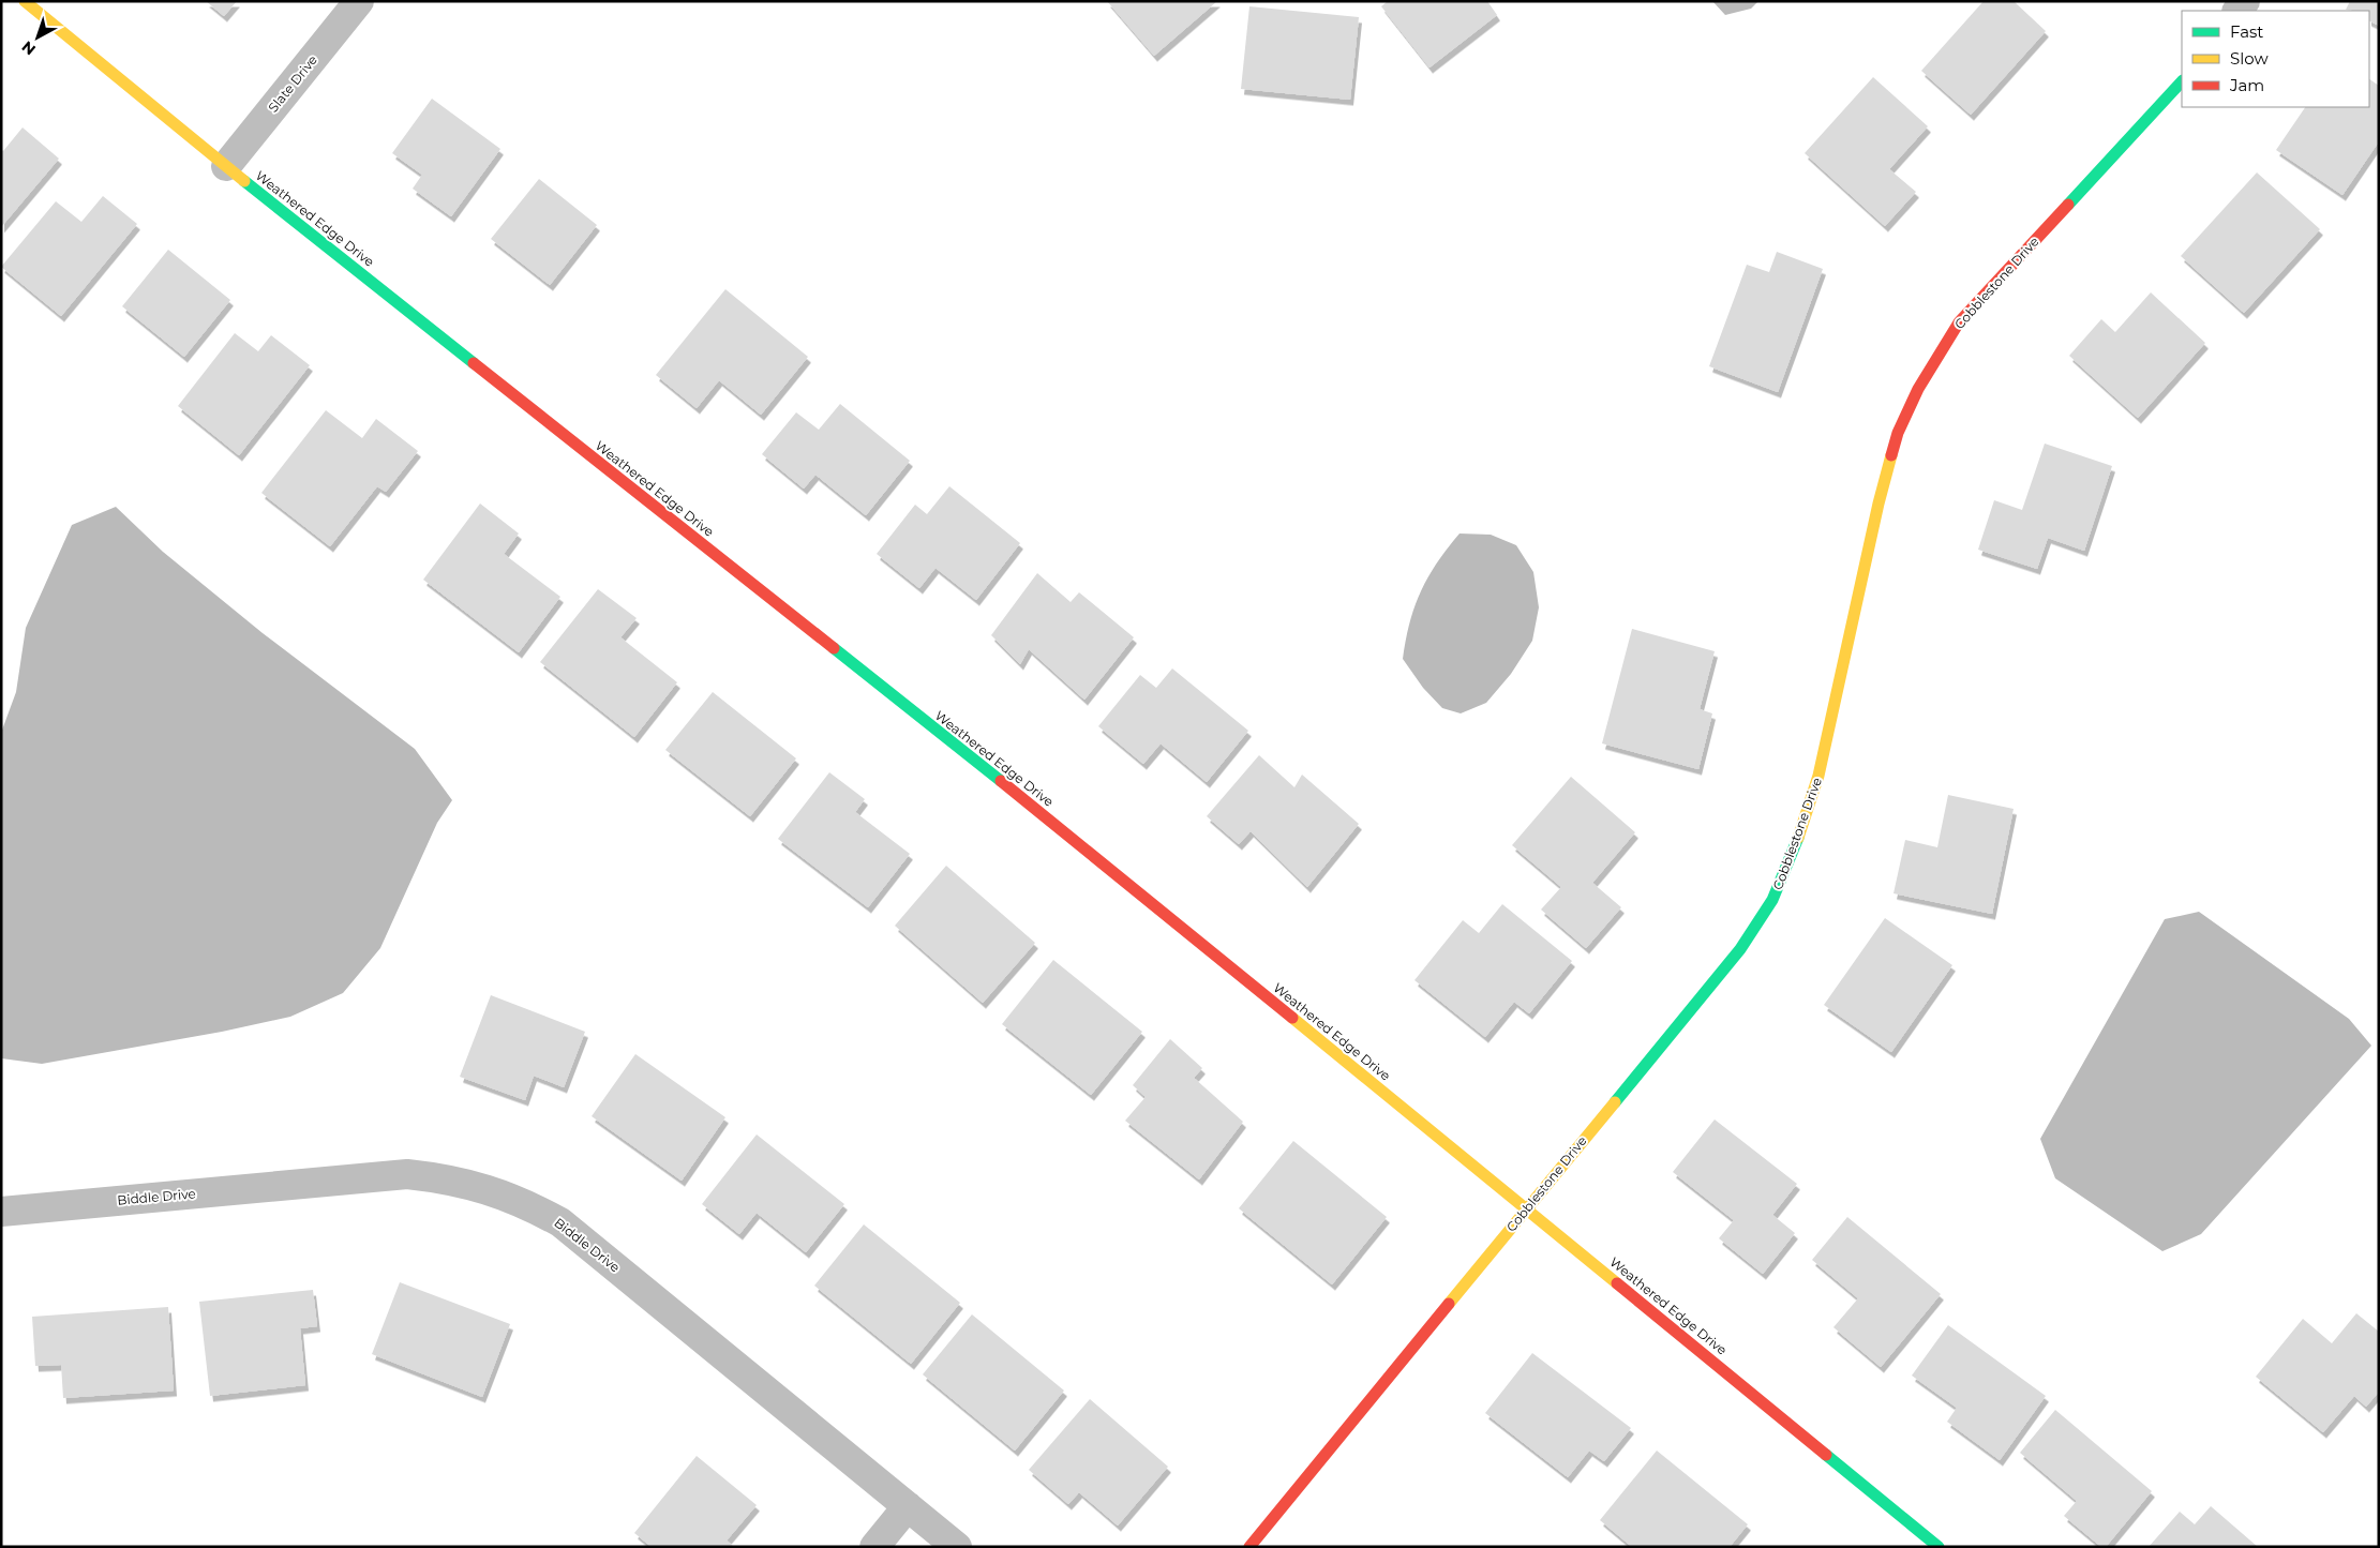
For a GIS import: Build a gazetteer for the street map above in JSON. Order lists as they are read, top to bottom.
{
  "streets": {
    "street": [
      "Slate Drive",
      "Weathered Edge Drive",
      "Cobblestone Drive",
      "Biddle Drive"
    ]
  },
  "crossings": [
    ["Slate Drive", "Weathered Edge Drive"],
    ["Weathered Edge Drive", "Cobblestone Drive"]
  ],
  "legend": ["Fast", "Slow", "Jam"],
  "north": "bottom left"
}
